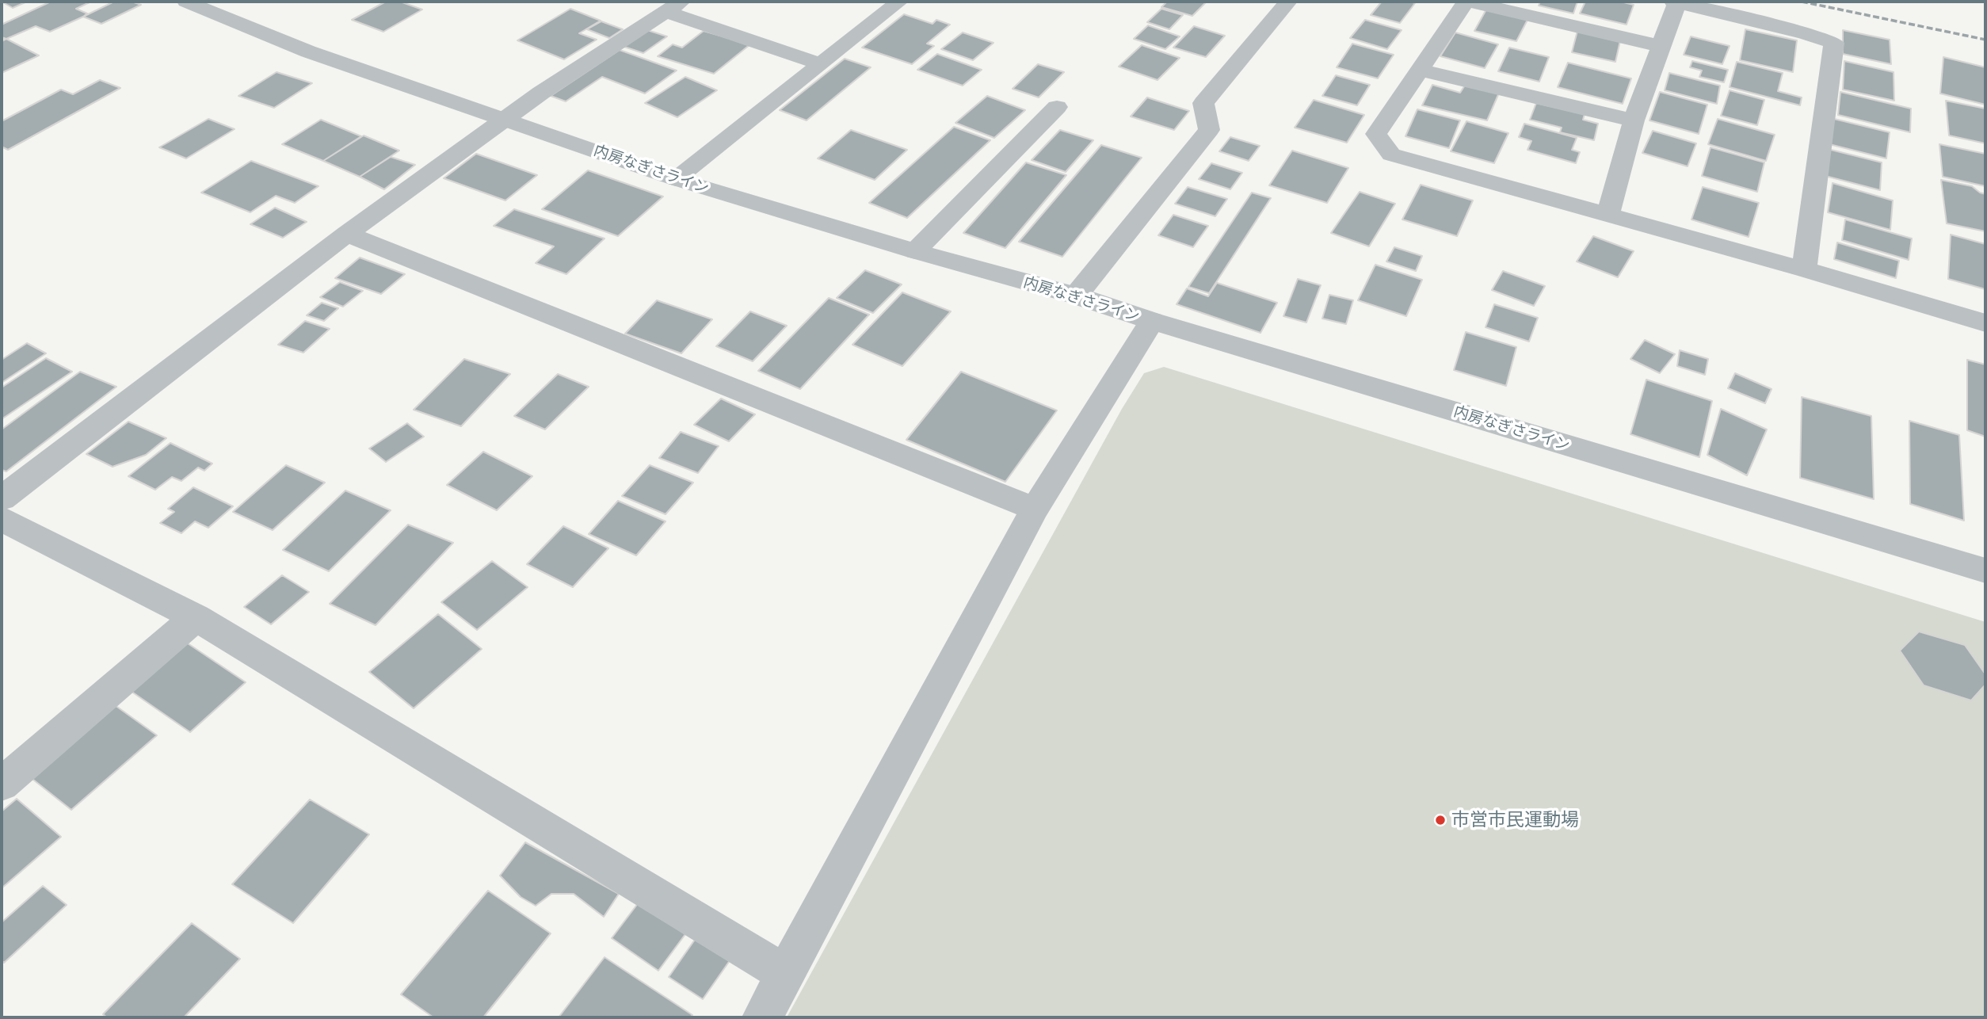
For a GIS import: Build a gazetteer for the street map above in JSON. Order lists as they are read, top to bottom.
{
  "streets": {
    "street": ["内房なぎさライン"]
  },
  "places": ["市営市民運動場"]
}
